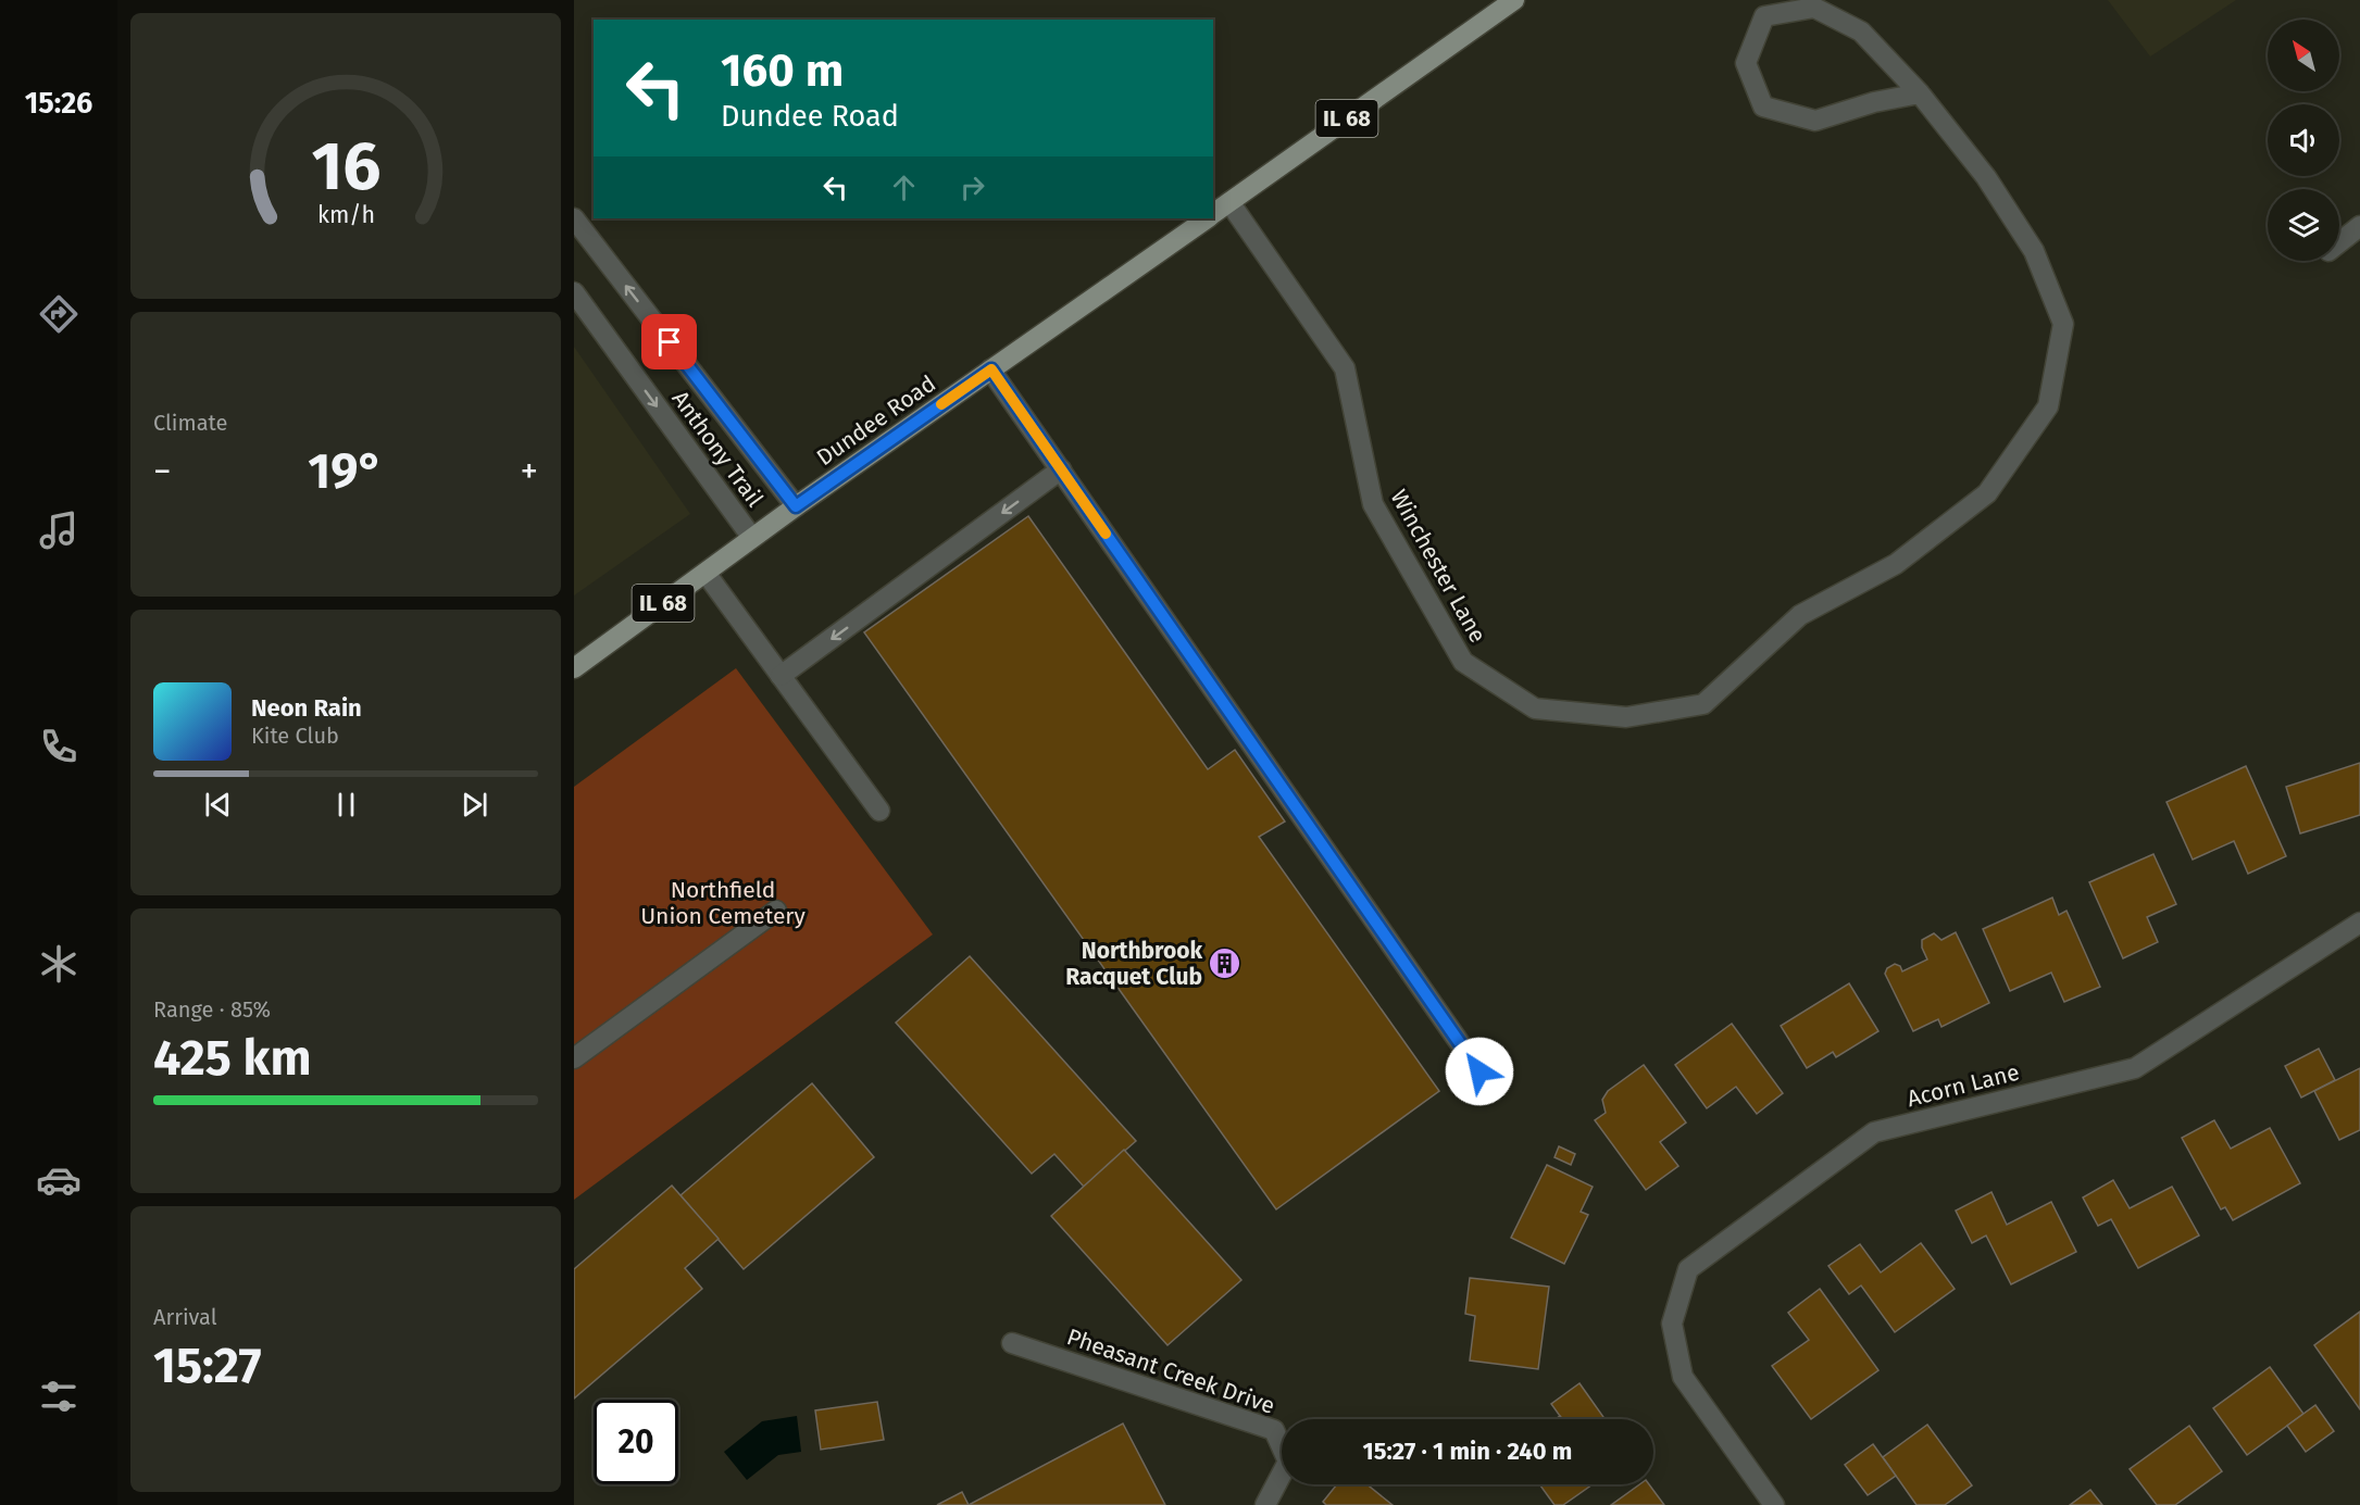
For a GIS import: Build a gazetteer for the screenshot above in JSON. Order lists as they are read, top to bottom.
{
  "streets": {
    "main road": ["IL 68", "Dundee Road"],
    "street": [
      "Anthony Trail",
      "Winchester Lane",
      "Acorn Lane",
      "Pheasant Creek Drive"
    ]
  },
  "crossings": [
    ["Dundee Road", "Anthony Trail"],
    ["Dundee Road", "Winchester Lane"]
  ],
  "parks": ["Northfield Union Cemetery"],
  "places": {
    "building": ["Northbrook Racquet Club"]
  },
  "north": "top left",
  "page": {
    "tabs": "15:26",
    "turn": ["160 m", "Dundee Road"],
    "tile": [
      "Climate",
      ["Range · 85%", "425 km"],
      ["Arrival", "15:27"]
    ],
    "heat": ["−", "19°", "+"],
    "song": ["Neon Rain", "Kite Club"],
    "limit": "20",
    "trip": "15:27 · 1 min · 240 m",
    "gauge": ["16", "km/h"]
  }
}
